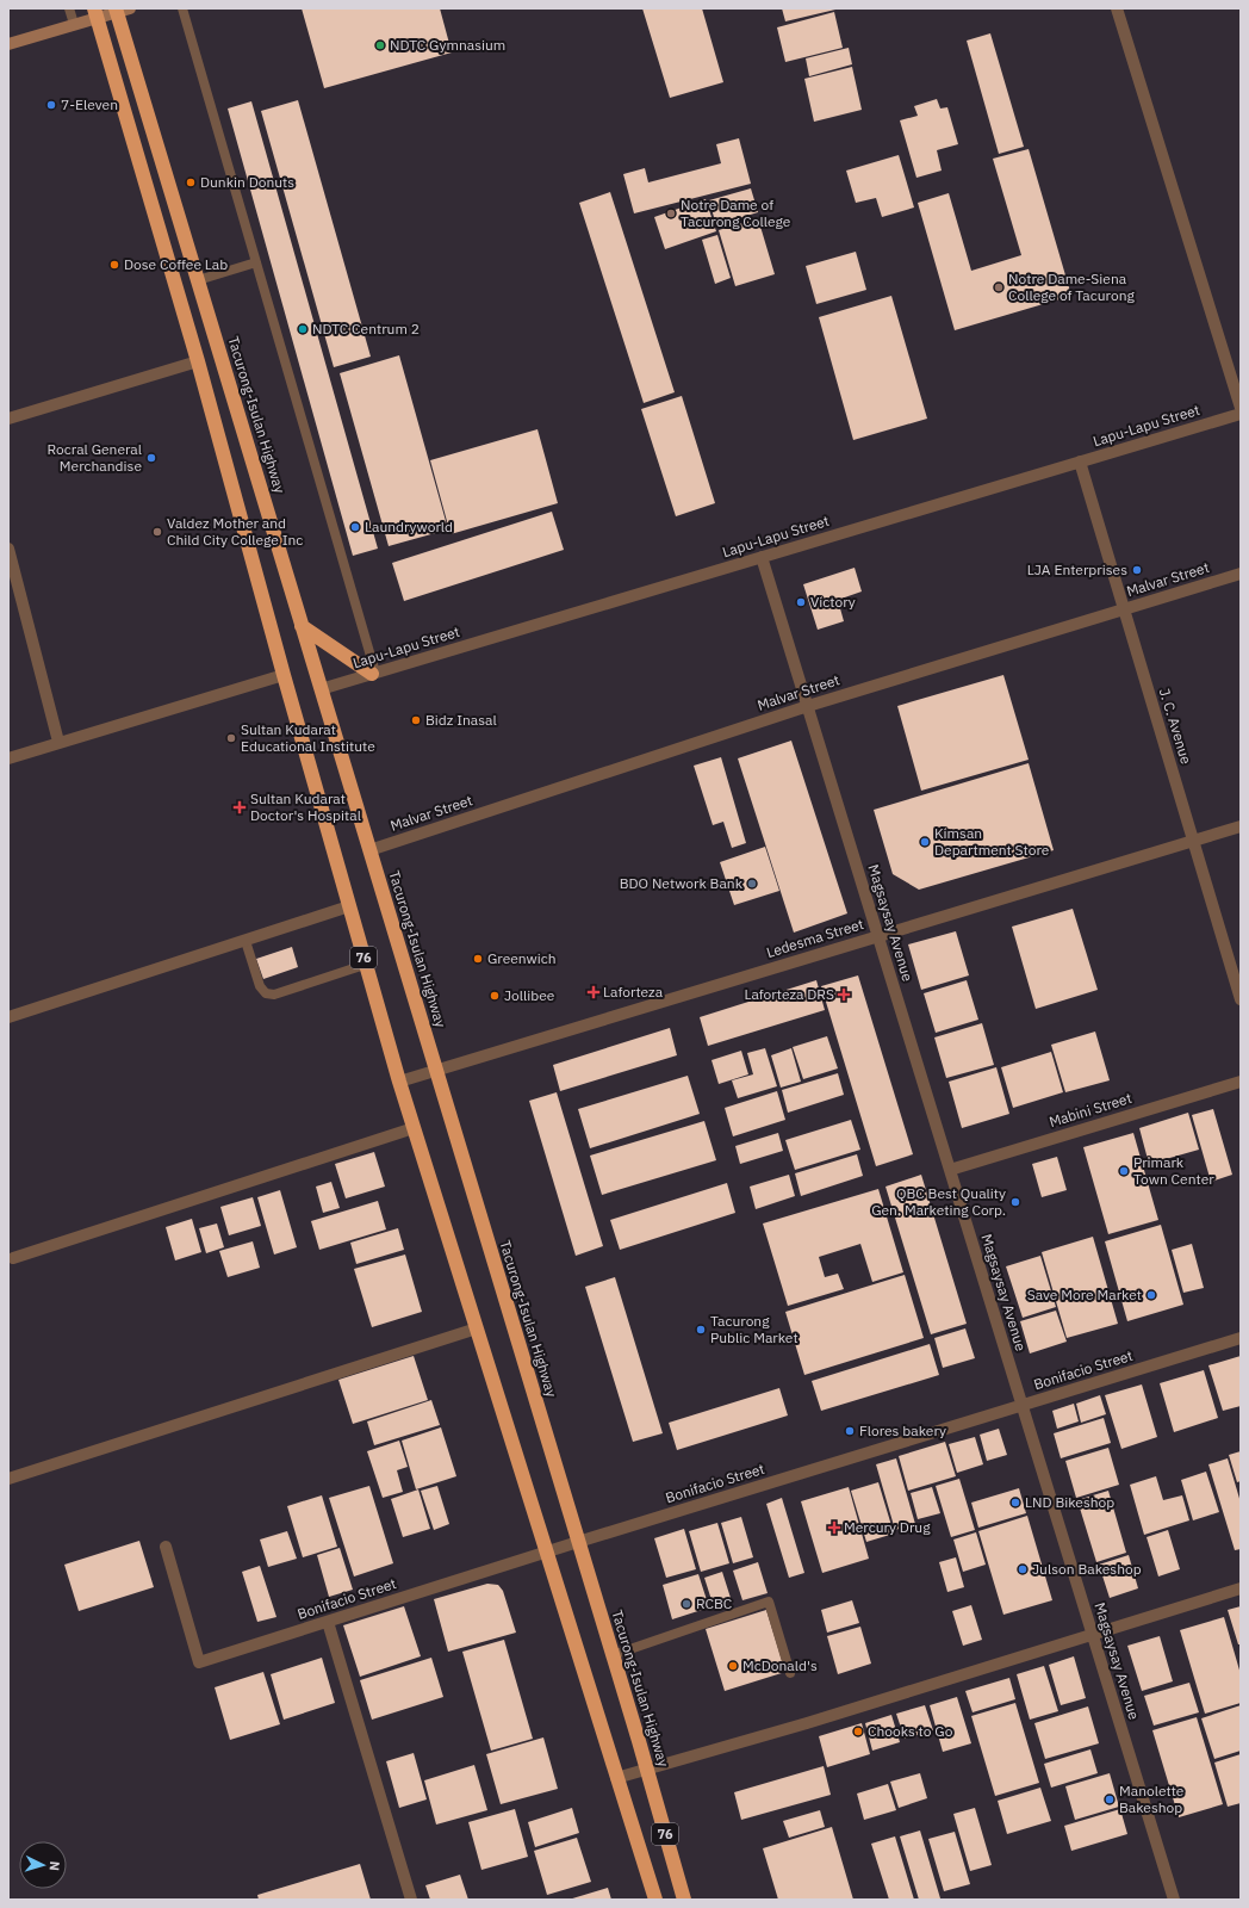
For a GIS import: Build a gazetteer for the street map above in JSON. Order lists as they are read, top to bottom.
{
  "streets": {
    "highway": ["Tacurong-Isulan Highway", "76"],
    "street": [
      "Lapu-Lapu Street",
      "Malvar Street",
      "J. C. Avenue",
      "Magsaysay Avenue",
      "Ledesma Street",
      "Mabini Street",
      "Bonifacio Street"
    ]
  },
  "crossings": [
    ["Tacurong-Isulan Highway", "Lapu-Lapu Street"],
    ["Tacurong-Isulan Highway", "Malvar Street"],
    ["Tacurong-Isulan Highway", "Ledesma Street"],
    ["Tacurong-Isulan Highway", "Bonifacio Street"],
    ["Lapu-Lapu Street", "J. C. Avenue"],
    ["Lapu-Lapu Street", "Magsaysay Avenue"],
    ["Malvar Street", "J. C. Avenue"],
    ["Malvar Street", "Magsaysay Avenue"],
    ["J. C. Avenue", "Ledesma Street"],
    ["Magsaysay Avenue", "Ledesma Street"],
    ["Magsaysay Avenue", "Mabini Street"],
    ["Magsaysay Avenue", "Bonifacio Street"],
    ["Ledesma Street", "76"],
    ["76", "Bonifacio Street"]
  ],
  "places": {
    "other": [
      "NDTC Gymnasium",
      "7-Eleven",
      "Dunkin Donuts",
      "Notre Dame of Tacurong College",
      "Dose Coffee Lab",
      "Notre Dame-Siena College of Tacurong",
      "NDTC Centrum 2",
      "Rocral General Merchandise",
      "Laundryworld",
      "Valdez Mother and Child City College Inc",
      "LJA Enterprises",
      "Victory",
      "Bidz Inasal",
      "Sultan Kudarat Educational Institute",
      "Kimsan Department Store",
      "BDO Network Bank",
      "Greenwich",
      "Jollibee",
      "Primark Town Center",
      "QBC Best Quality Gen. Marketing Corp.",
      "Save More Market",
      "Tacurong Public Market",
      "Flores bakery",
      "LND Bikeshop",
      "Julson Bakeshop",
      "RCBC",
      "McDonald's",
      "Chooks to Go",
      "Manolette Bakeshop"
    ],
    "health": [
      "Sultan Kudarat Doctor's Hospital",
      "Laforteza",
      "Laforteza DRS",
      "Mercury Drug"
    ]
  },
  "north": "right"
}
